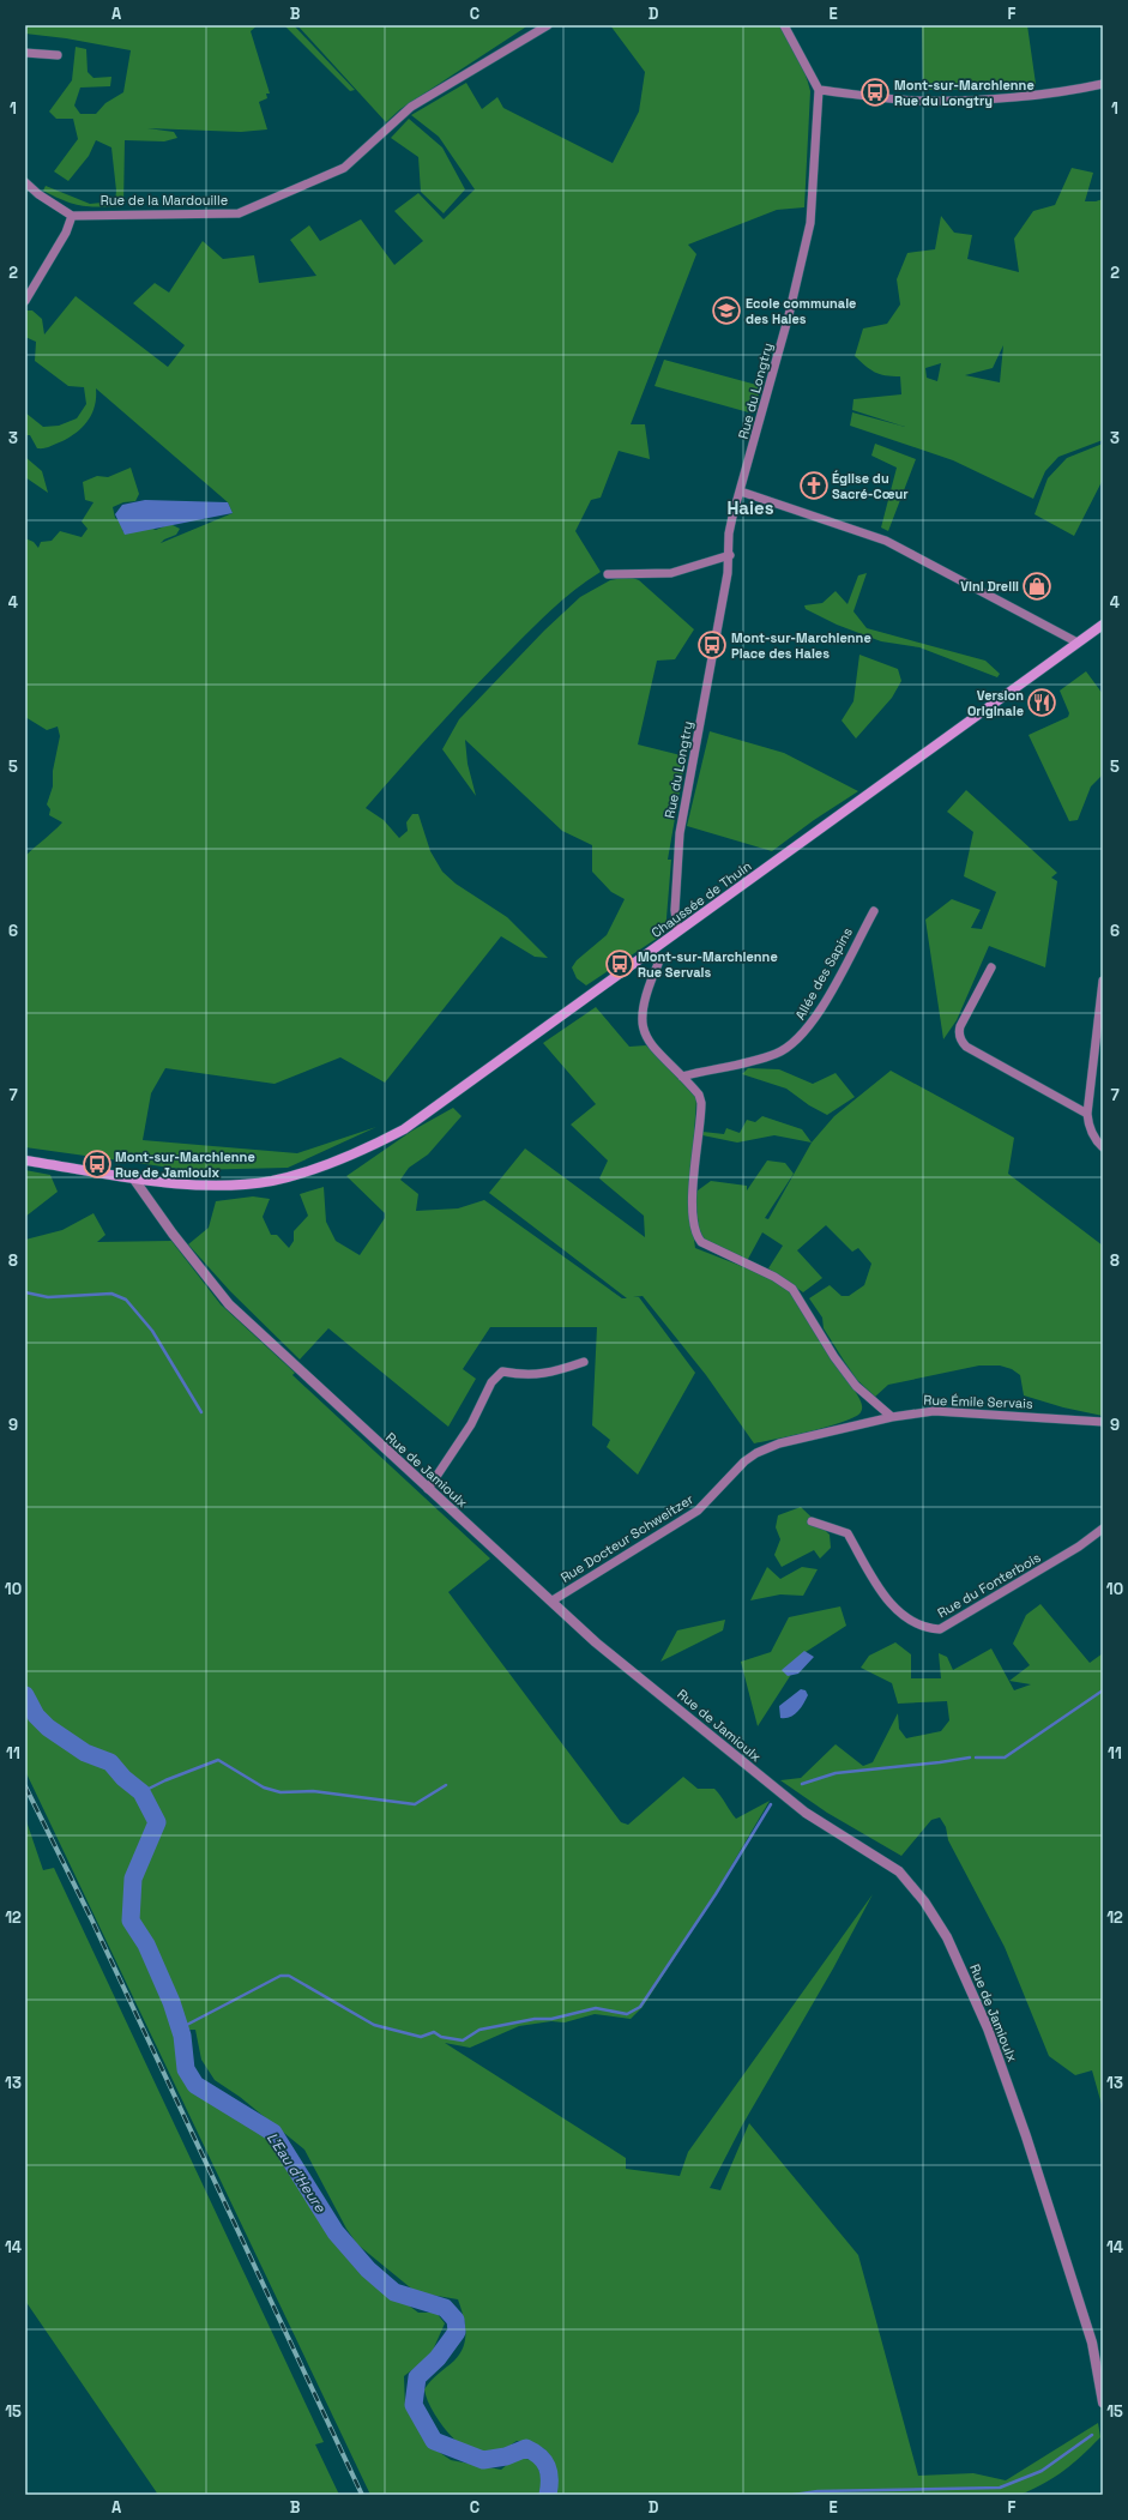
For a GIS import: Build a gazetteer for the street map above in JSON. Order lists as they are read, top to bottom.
{
  "streets": {
    "main road": ["Chaussée de Thuin"],
    "street": [
      "Rue de la Mardouille",
      "Rue du Longtry",
      "Allée des Sapins",
      "Rue Émile Servais",
      "Rue de Jamioulx",
      "Rue Docteur Schweitzer",
      "Rue du Fonterbois"
    ]
  },
  "crossings": [
    ["Rue du Longtry", "Chaussée de Thuin"],
    ["Chaussée de Thuin", "Rue de Jamioulx"],
    ["Rue Émile Servais", "Rue Docteur Schweitzer"],
    ["Rue de Jamioulx", "Rue Docteur Schweitzer"]
  ],
  "districts": ["Haies"],
  "water": ["L'Eau d'Heure"],
  "places": {
    "bus stop": [
      "Mont-sur-Marchienne Rue du Longtry",
      "Mont-sur-Marchienne Place des Haies",
      "Mont-sur-Marchienne Rue Servais",
      "Mont-sur-Marchienne Rue de Jamioulx"
    ],
    "school or university": ["Ecole communale des Haies"],
    "church": ["Église du Sacré-Cœur"],
    "shop": ["Vini Drelli"],
    "restaurant": ["Version Originale"]
  },
  "grid": {
    "columns": [
      "A",
      "B",
      "C",
      "D",
      "E",
      "F"
    ],
    "rows": [
      "1",
      "2",
      "3",
      "4",
      "5",
      "6",
      "7",
      "8",
      "9",
      "10",
      "11",
      "12",
      "13",
      "14",
      "15"
    ]
  }
}
